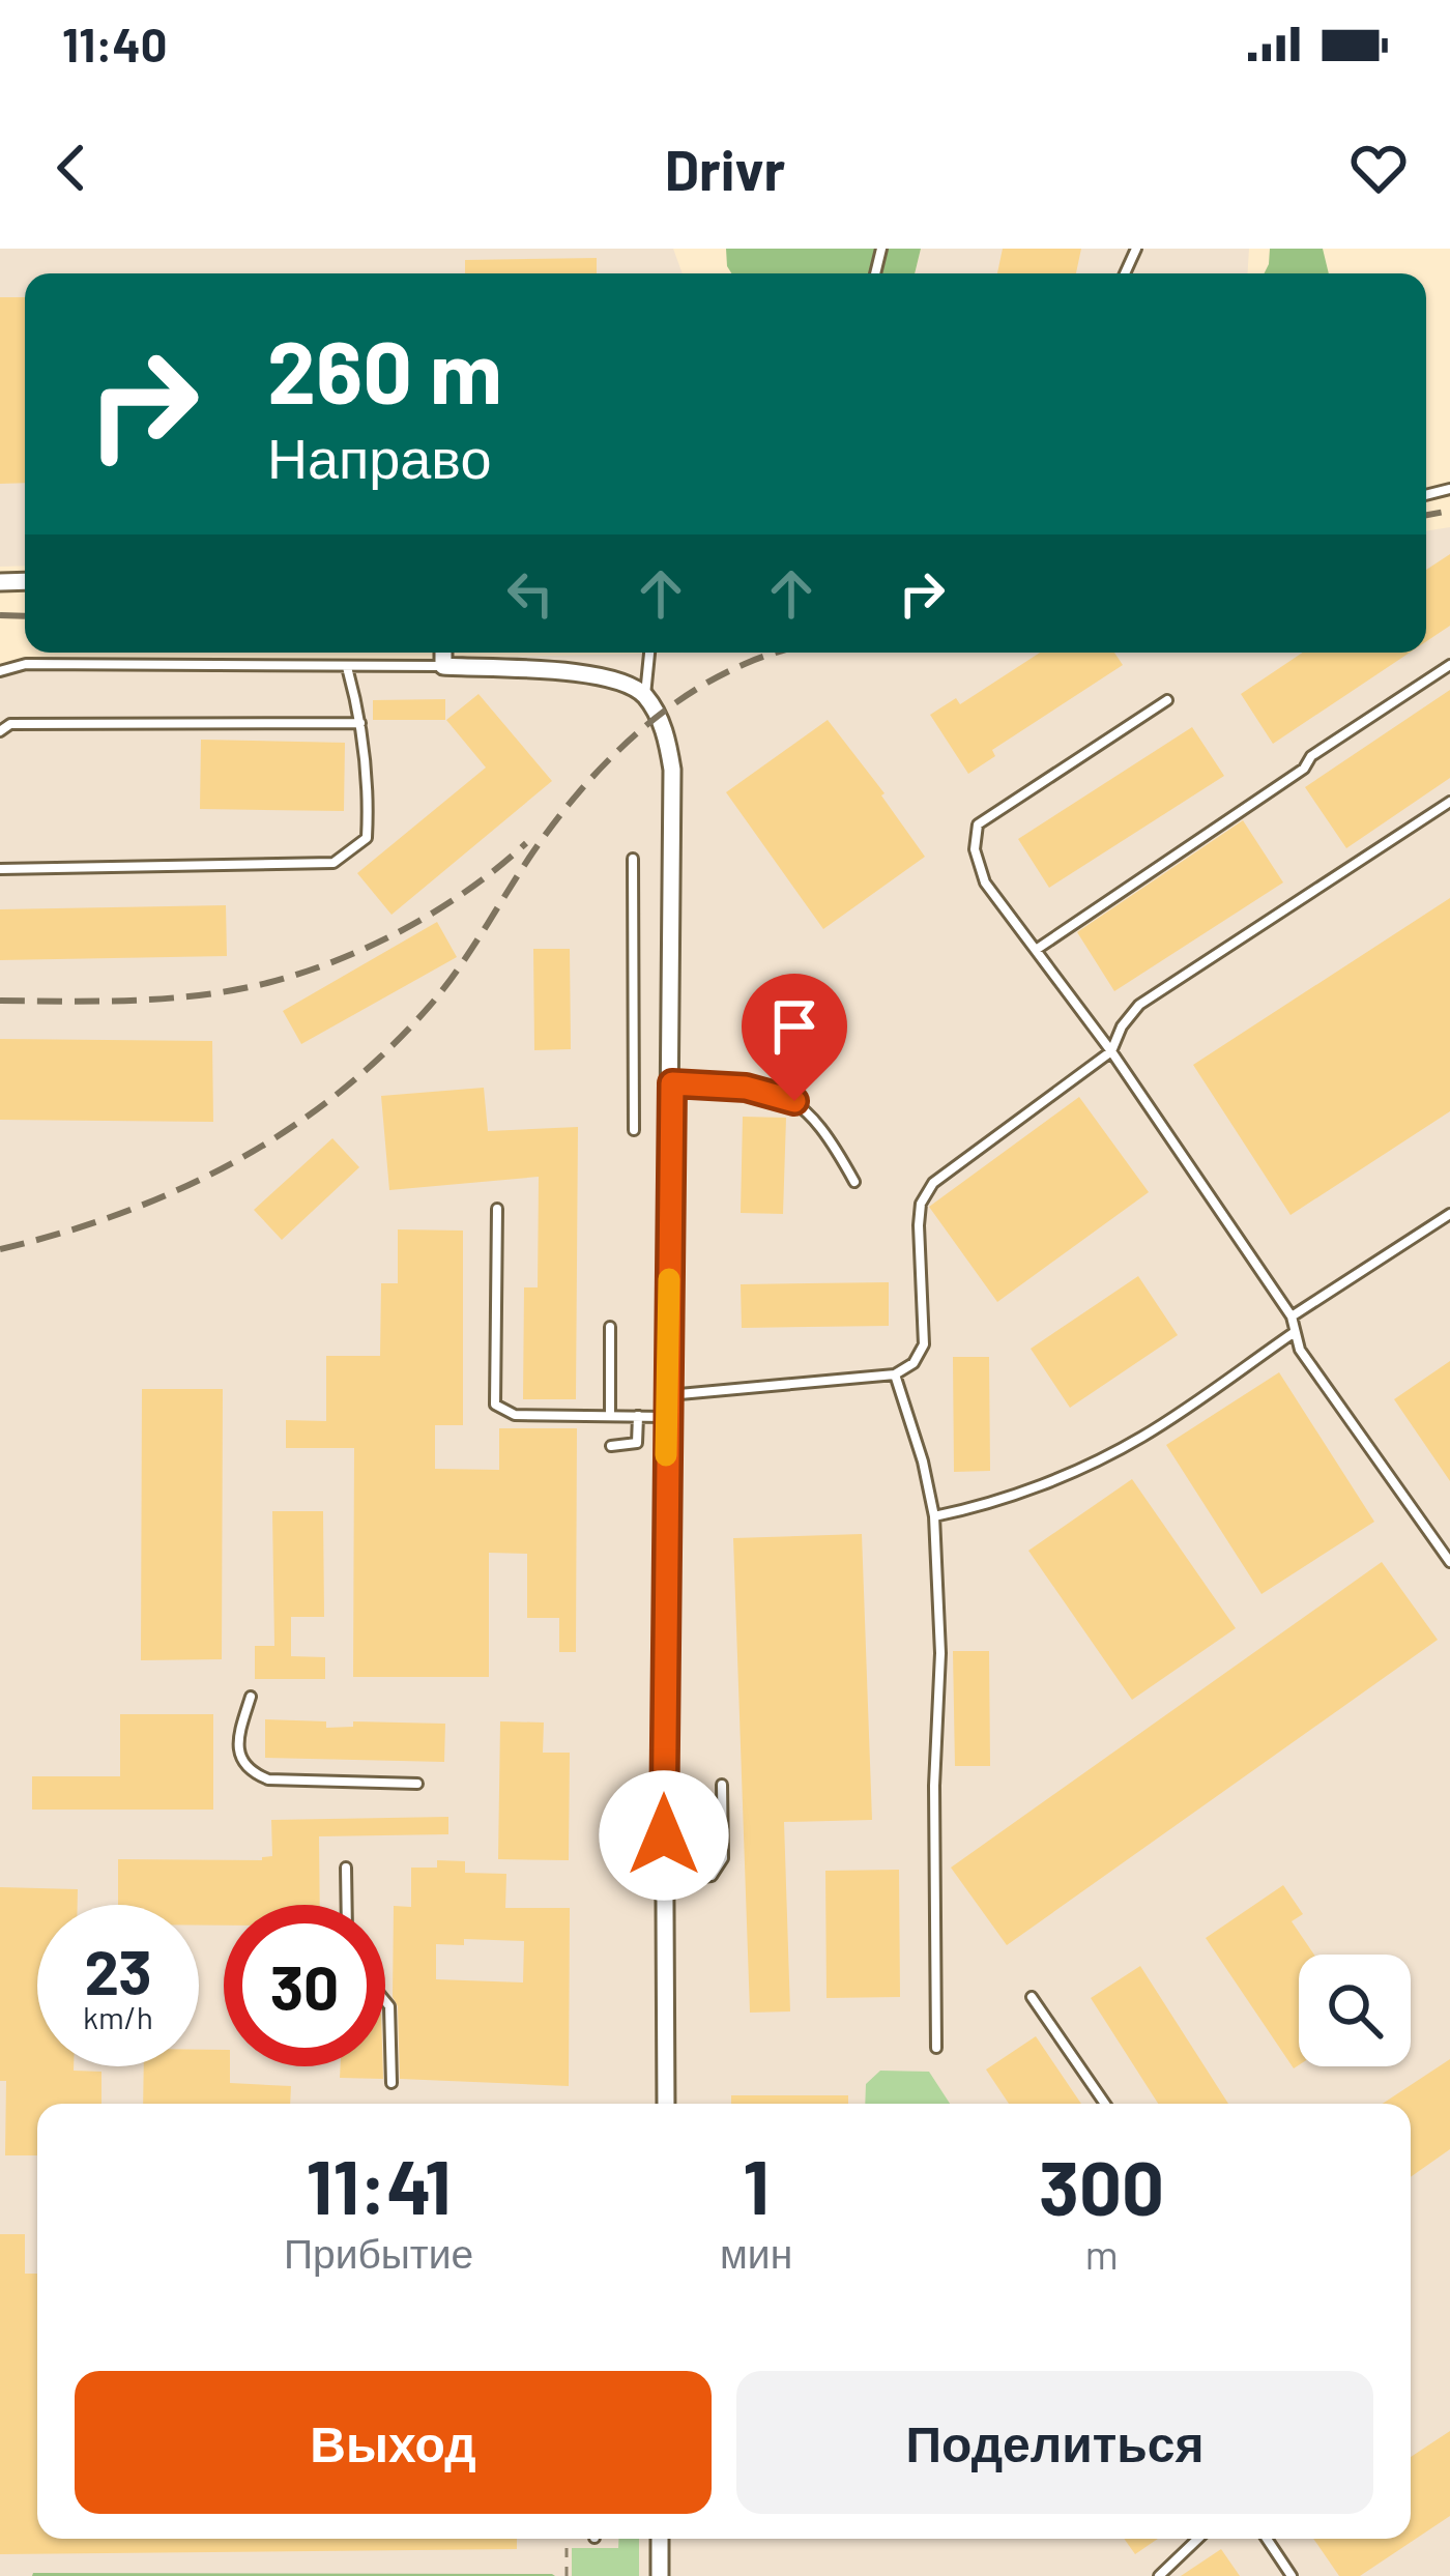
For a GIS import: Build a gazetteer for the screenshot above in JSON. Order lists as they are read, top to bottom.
{
  "page": {
    "status": "11:40",
    "header": "Drivr",
    "turn": ["260 m", "Направо"],
    "speed": "23 km/h",
    "limit": "30",
    "eta": [
      "11:41",
      "Прибытие",
      "1",
      "мин",
      "300",
      "m"
    ],
    "buttons": ["Выход", "Поделиться"]
  }
}
